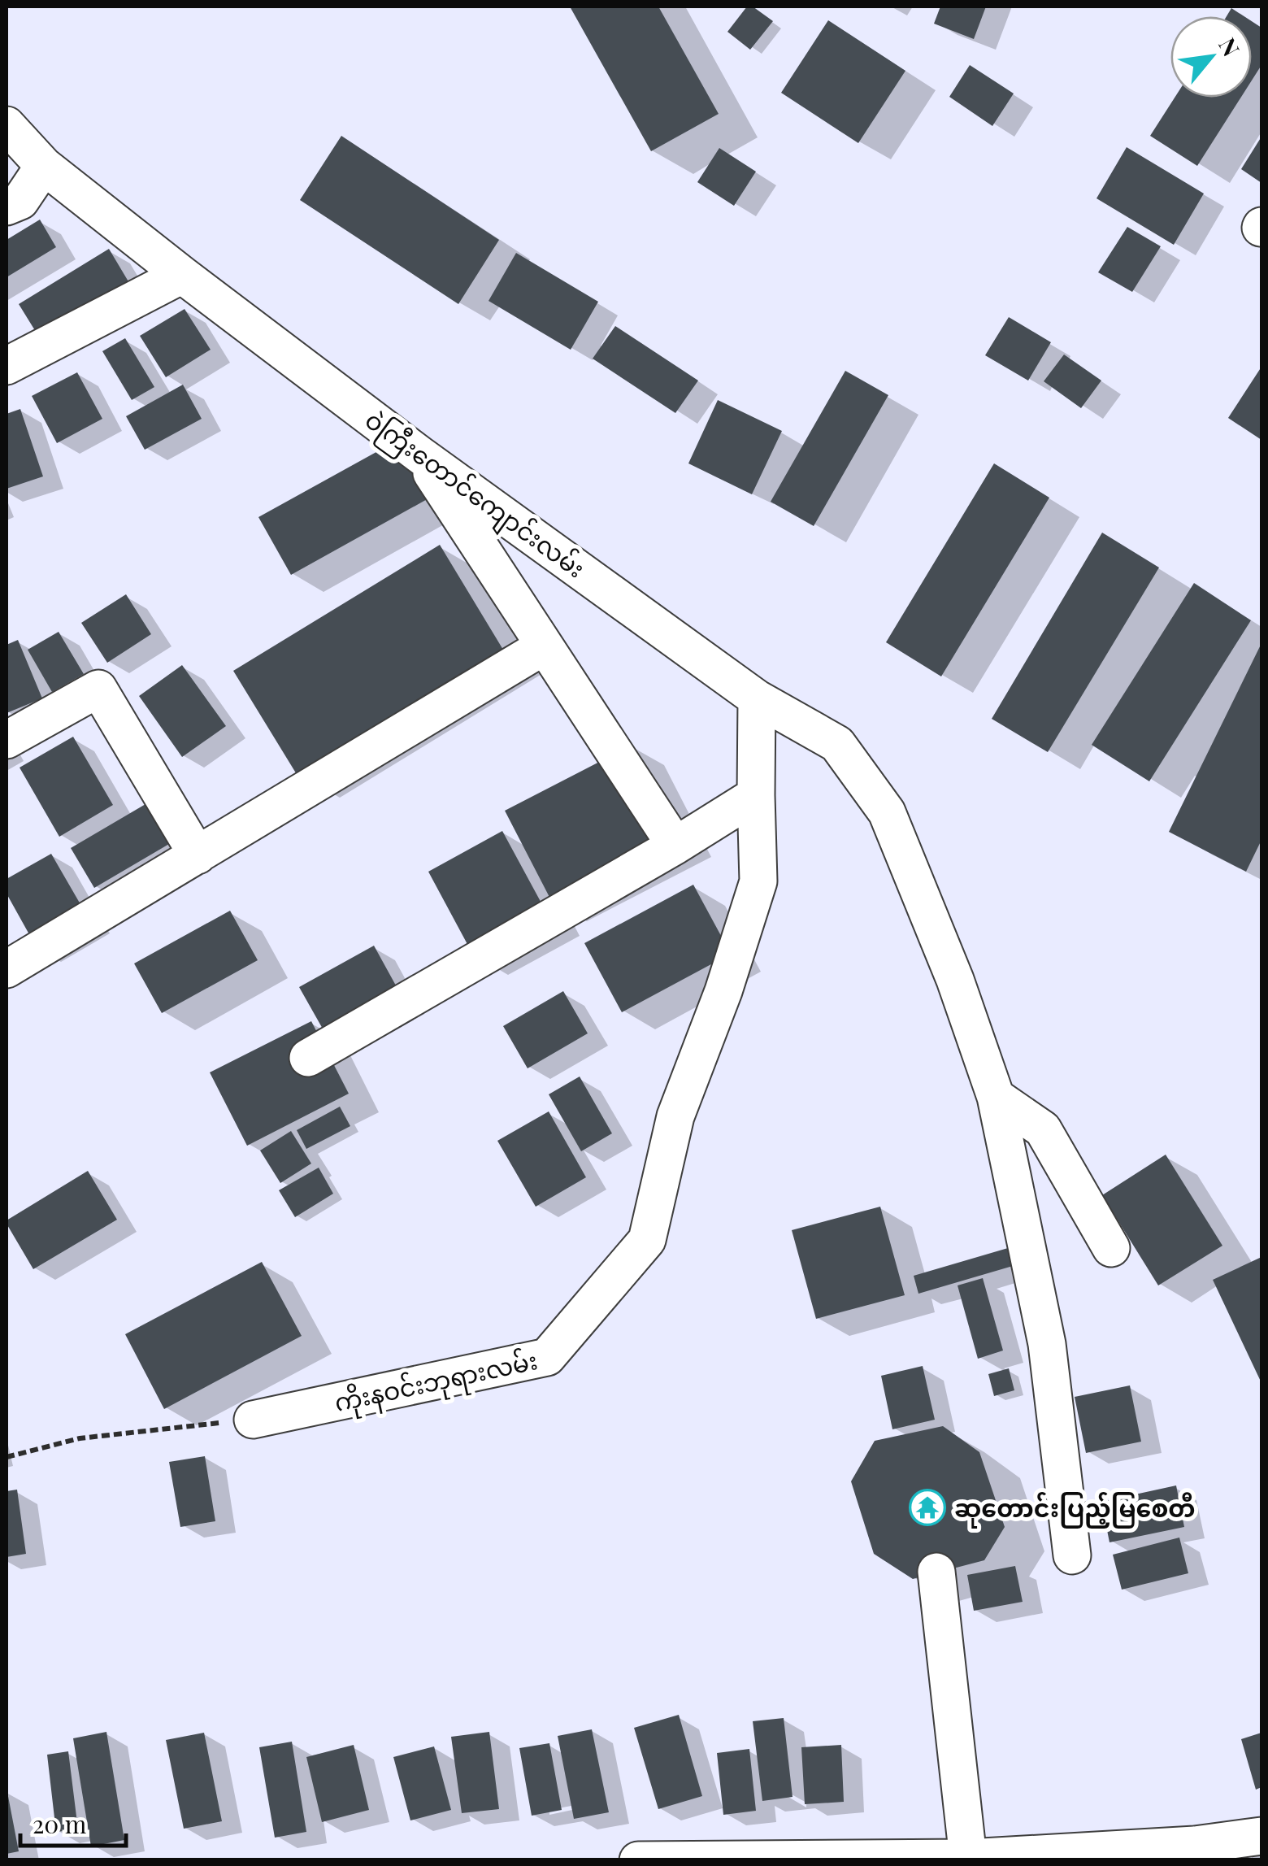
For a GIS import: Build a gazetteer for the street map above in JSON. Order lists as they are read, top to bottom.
{
  "streets": {
    "street": ["ဝဲကြီးတောင်ကျောင်းလမ်း", "ကိုးနဝင်းဘုရားလမ်း"]
  },
  "crossings": [
    ["ဝဲကြီးတောင်ကျောင်းလမ်း", "ကိုးနဝင်းဘုရားလမ်း"]
  ],
  "places": {
    "temple": ["ဆုတောင်းပြည့်မြစေတီ"]
  },
  "scale_bar": "20 m",
  "north": "top right"
}
